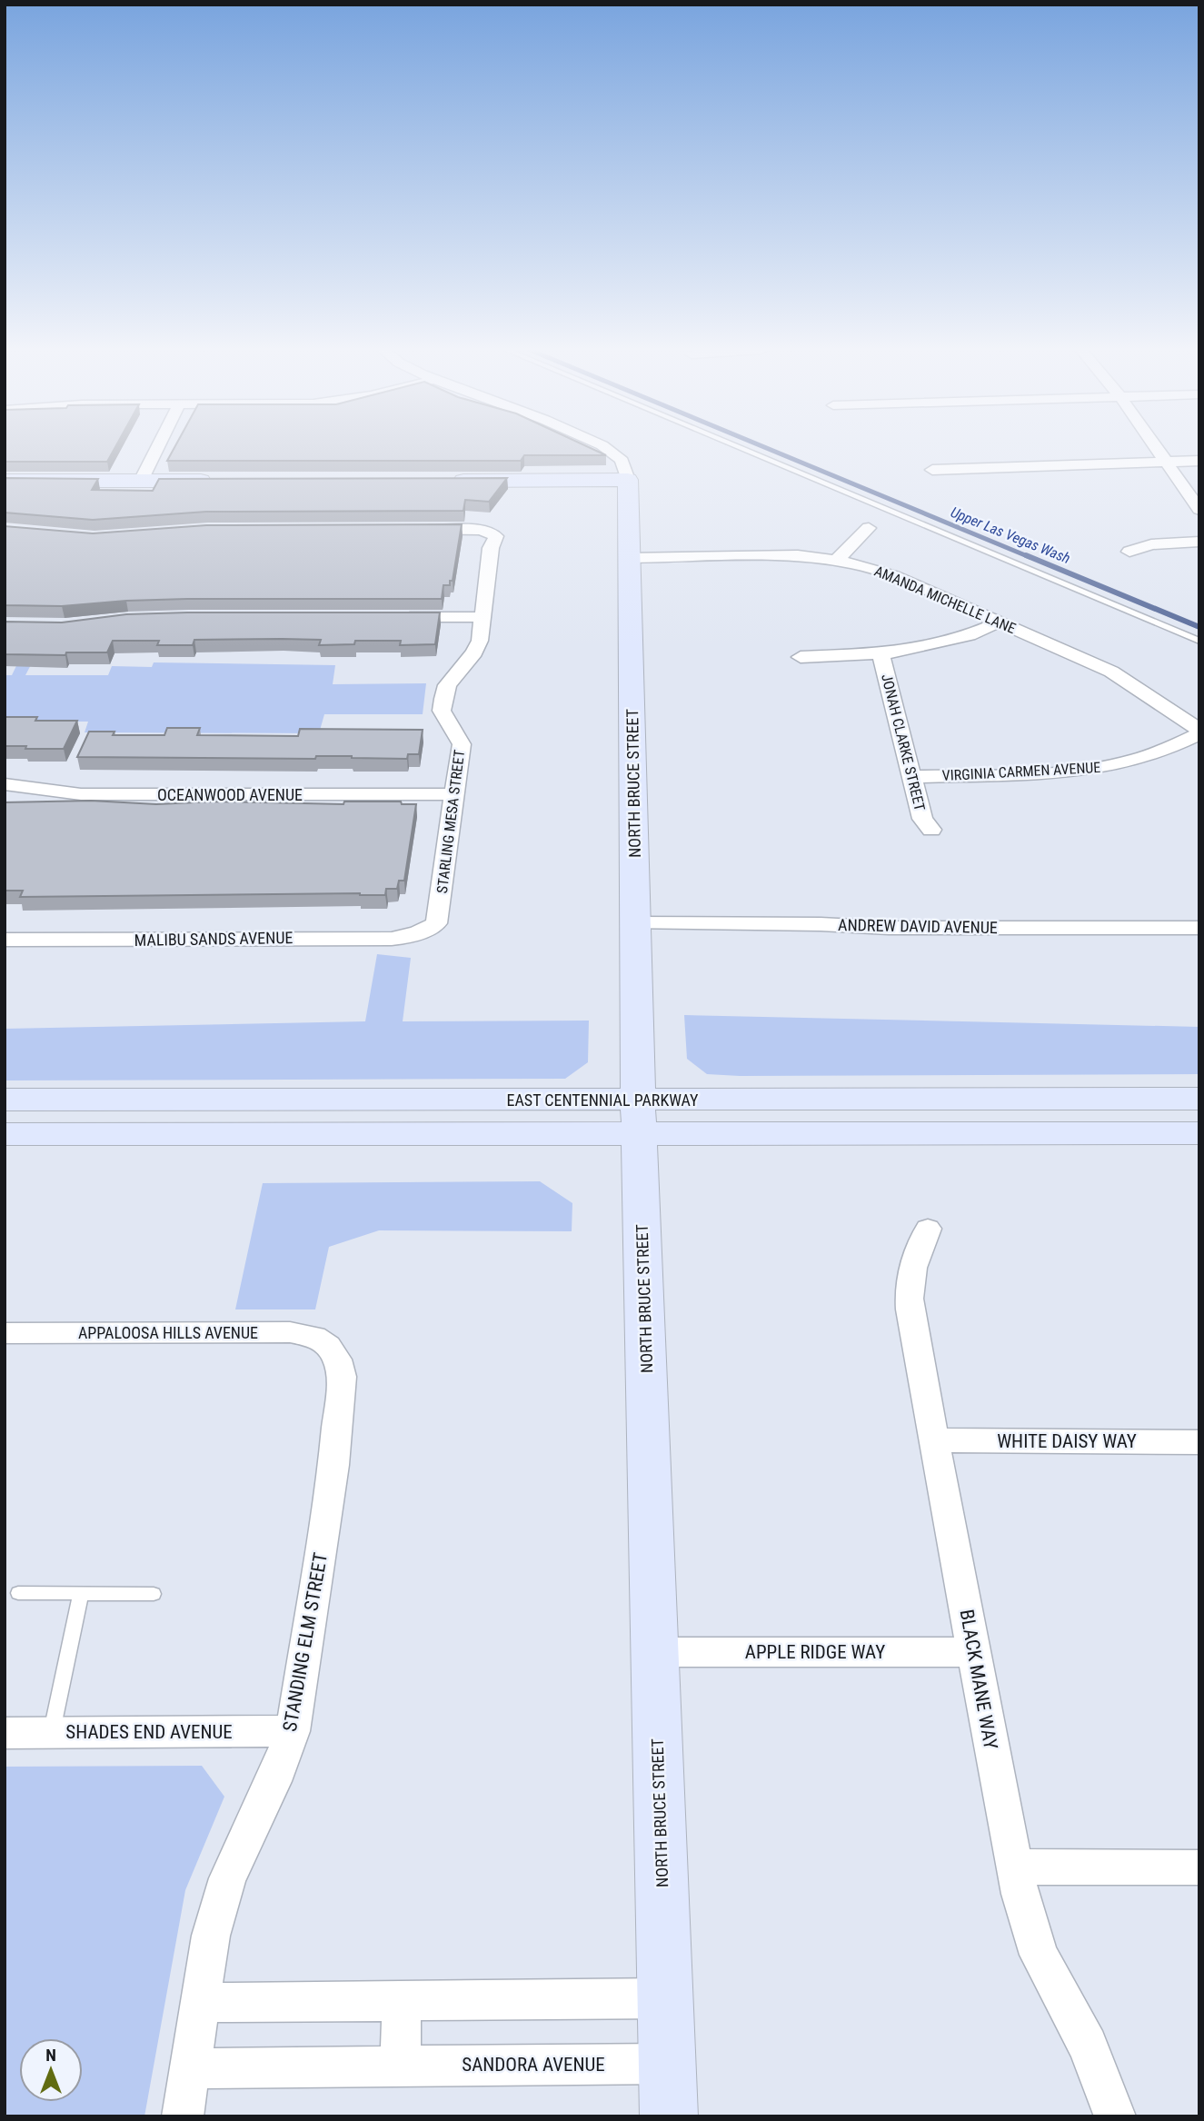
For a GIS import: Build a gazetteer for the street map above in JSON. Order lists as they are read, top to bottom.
{
  "streets": {
    "street": [
      "AMANDA MICHELLE LANE",
      "JONAH CLARKE STREET",
      "VIRGINIA CARMEN AVENUE",
      "NORTH BRUCE STREET",
      "OCEANWOOD AVENUE",
      "STARLING MESA STREET",
      "ANDREW DAVID AVENUE",
      "MALIBU SANDS AVENUE",
      "EAST CENTENNIAL PARKWAY",
      "APPALOOSA HILLS AVENUE",
      "WHITE DAISY WAY",
      "STANDING ELM STREET",
      "APPLE RIDGE WAY",
      "BLACK MANE WAY",
      "SHADES END AVENUE",
      "SANDORA AVENUE"
    ]
  },
  "crossings": [
    ["AMANDA MICHELLE LANE", "VIRGINIA CARMEN AVENUE"],
    ["AMANDA MICHELLE LANE", "NORTH BRUCE STREET"],
    ["JONAH CLARKE STREET", "VIRGINIA CARMEN AVENUE"],
    ["NORTH BRUCE STREET", "ANDREW DAVID AVENUE"],
    ["NORTH BRUCE STREET", "EAST CENTENNIAL PARKWAY"],
    ["NORTH BRUCE STREET", "APPLE RIDGE WAY"],
    ["NORTH BRUCE STREET", "SANDORA AVENUE"],
    ["OCEANWOOD AVENUE", "STARLING MESA STREET"],
    ["STARLING MESA STREET", "MALIBU SANDS AVENUE"],
    ["APPALOOSA HILLS AVENUE", "STANDING ELM STREET"],
    ["WHITE DAISY WAY", "BLACK MANE WAY"],
    ["STANDING ELM STREET", "SHADES END AVENUE"],
    ["STANDING ELM STREET", "SANDORA AVENUE"],
    ["APPLE RIDGE WAY", "BLACK MANE WAY"]
  ],
  "water": ["Upper Las Vegas Wash"],
  "north": "top"
}
